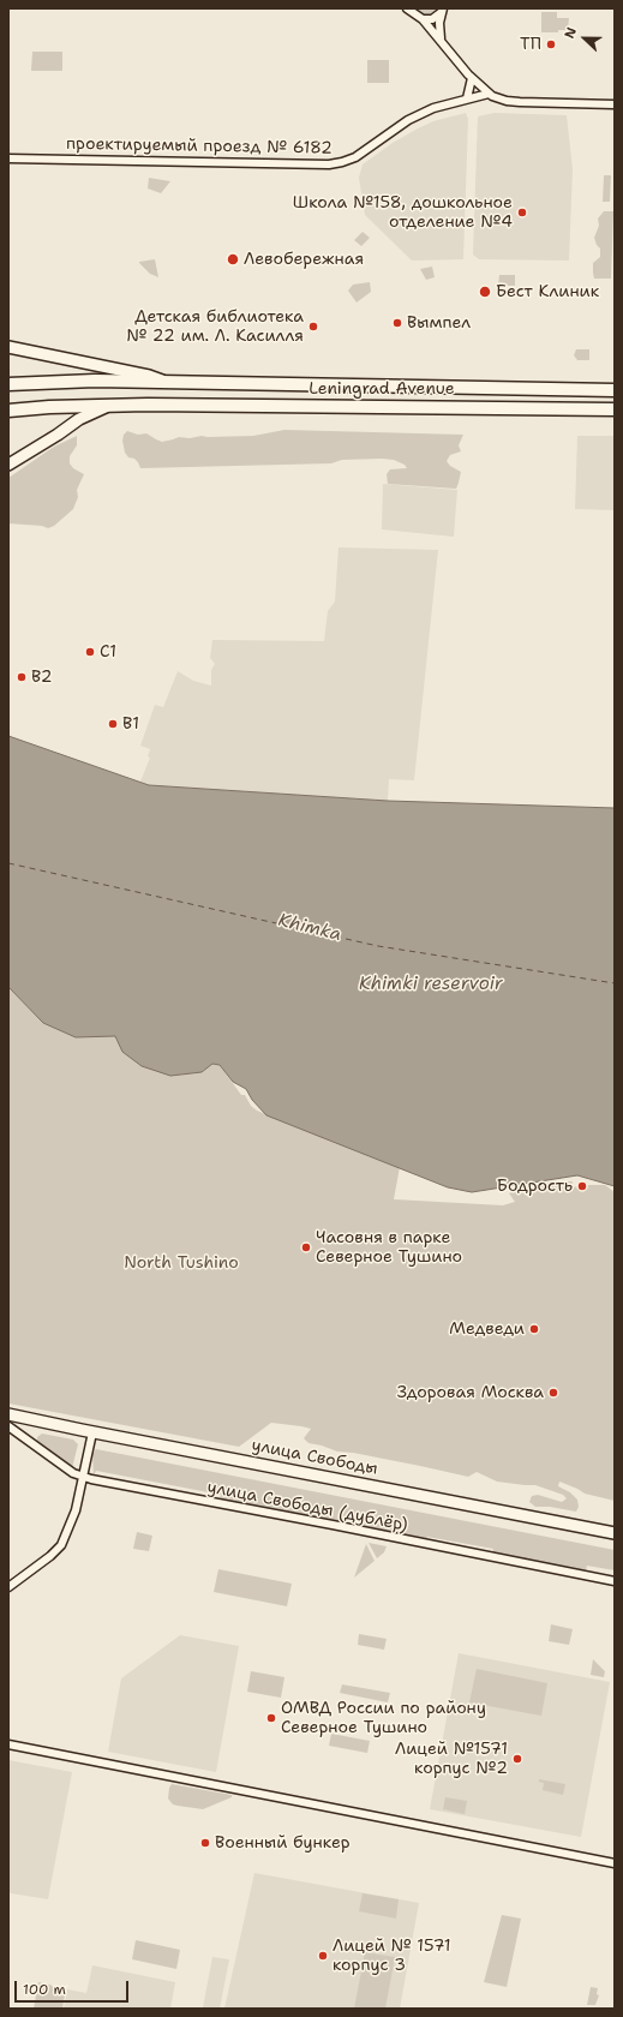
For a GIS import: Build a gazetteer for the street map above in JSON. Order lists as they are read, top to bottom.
{
  "streets": {
    "main road": ["Leningrad Avenue", "улица Свободы"],
    "street": ["проектируемый проезд № 6182", "улица Свободы (дублёр)"]
  },
  "water": ["Khimka", "Khimki reservoir"],
  "parks": ["North Tushino"],
  "places": [
    "ТП",
    "Школа №158, дошкольное отделение №4",
    "Левобережная",
    "Бест Клиник",
    "Вымпел",
    "Детская библиотека № 22 им. Л. Касилля",
    "C1",
    "B2",
    "B1",
    "Бодрость",
    "Часовня в парке Северное Тушино",
    "Медведи",
    "Здоровая Москва",
    "ОМВД России по району Северное Тушино",
    "Лицей №1571 корпус №2",
    "Военный бункер",
    "Лицей № 1571 корпус 3"
  ],
  "scale_bar": "100 m",
  "north": "left"
}
